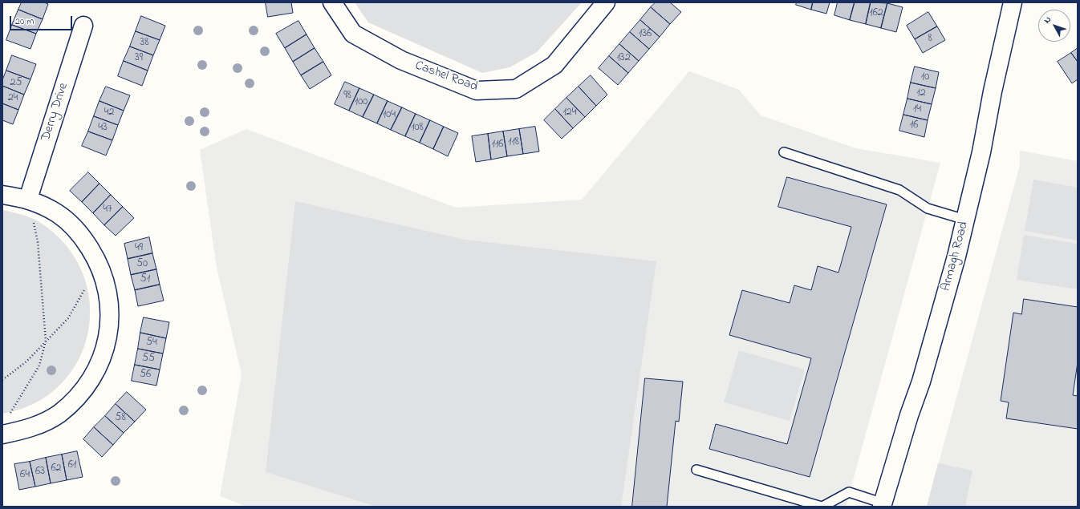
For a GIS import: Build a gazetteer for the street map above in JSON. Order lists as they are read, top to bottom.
{
  "streets": {
    "street": ["Cashel Road", "Derry Drive", "Armagh Road"]
  },
  "house_numbers": [
    "162",
    "136",
    "8",
    "38",
    "39",
    "132",
    "10",
    "25",
    "12",
    "98",
    "24",
    "100",
    "14",
    "42",
    "124",
    "104",
    "16",
    "43",
    "108",
    "118",
    "116",
    "47",
    "49",
    "50",
    "51",
    "54",
    "55",
    "56",
    "58",
    "61",
    "62",
    "63",
    "64"
  ],
  "scale_bar": "20 m",
  "north": "top left"
}
